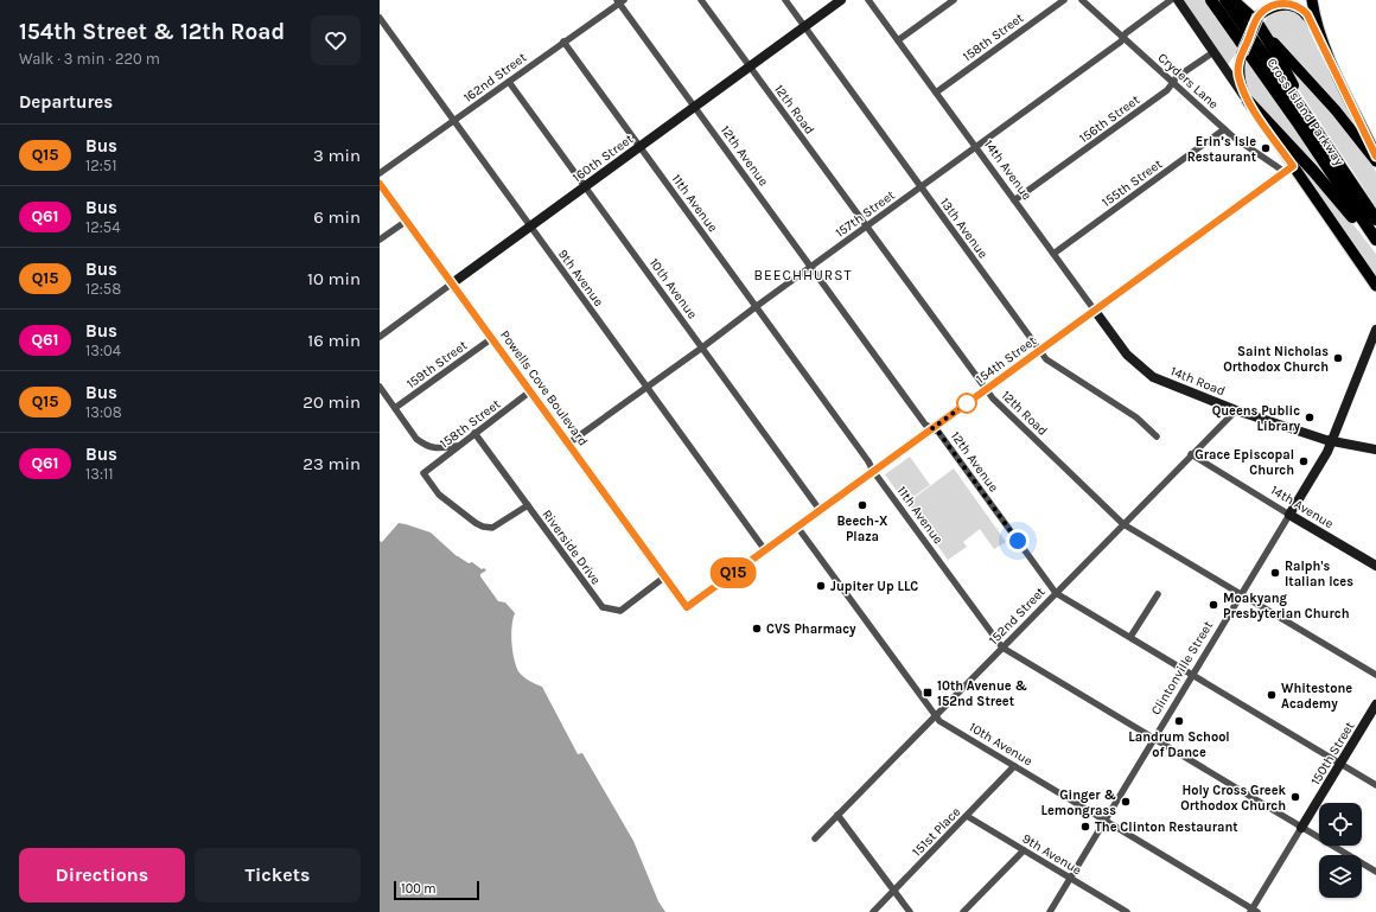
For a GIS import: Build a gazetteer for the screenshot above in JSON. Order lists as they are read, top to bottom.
{
  "streets": {
    "highway": ["Cross Island Parkway"],
    "street": [
      "158th Street",
      "162nd Street",
      "Cryders Lane",
      "12th Road",
      "156th Street",
      "12th Avenue",
      "160th Street",
      "14th Avenue",
      "155th Street",
      "11th Avenue",
      "157th Street",
      "13th Avenue",
      "9th Avenue",
      "10th Avenue",
      "154th Street",
      "159th Street",
      "14th Road",
      "Powells Cove Boulevard",
      "Riverside Drive",
      "152nd Street",
      "Clintonville Street",
      "150th Street",
      "151st Place"
    ]
  },
  "crossings": [
    ["158th Street", "14th Avenue"],
    ["158th Street", "Powells Cove Boulevard"],
    ["158th Street", "Riverside Drive"],
    ["162nd Street", "12th Avenue"],
    ["162nd Street", "11th Avenue"],
    ["162nd Street", "9th Avenue"],
    ["162nd Street", "10th Avenue"],
    ["Cryders Lane", "156th Street"],
    ["Cryders Lane", "155th Street"],
    ["Cryders Lane", "157th Street"],
    ["Cryders Lane", "154th Street"],
    ["12th Road", "160th Street"],
    ["12th Road", "157th Street"],
    ["12th Road", "154th Street"],
    ["12th Road", "152nd Street"],
    ["12th Road", "Clintonville Street"],
    ["156th Street", "14th Avenue"],
    ["12th Avenue", "160th Street"],
    ["12th Avenue", "157th Street"],
    ["12th Avenue", "154th Street"],
    ["12th Avenue", "152nd Street"],
    ["12th Avenue", "Clintonville Street"],
    ["12th Avenue", "150th Street"],
    ["160th Street", "11th Avenue"],
    ["160th Street", "13th Avenue"],
    ["160th Street", "9th Avenue"],
    ["160th Street", "10th Avenue"],
    ["160th Street", "Powells Cove Boulevard"],
    ["14th Avenue", "155th Street"],
    ["14th Avenue", "157th Street"],
    ["14th Avenue", "154th Street"],
    ["14th Avenue", "14th Road"],
    ["14th Avenue", "152nd Street"],
    ["14th Avenue", "Clintonville Street"],
    ["11th Avenue", "157th Street"],
    ["11th Avenue", "154th Street"],
    ["11th Avenue", "152nd Street"],
    ["11th Avenue", "Clintonville Street"],
    ["11th Avenue", "150th Street"],
    ["157th Street", "13th Avenue"],
    ["157th Street", "9th Avenue"],
    ["157th Street", "10th Avenue"],
    ["157th Street", "Powells Cove Boulevard"],
    ["13th Avenue", "154th Street"],
    ["9th Avenue", "154th Street"],
    ["9th Avenue", "Clintonville Street"],
    ["9th Avenue", "151st Place"],
    ["10th Avenue", "154th Street"],
    ["10th Avenue", "152nd Street"],
    ["10th Avenue", "Clintonville Street"],
    ["10th Avenue", "150th Street"],
    ["10th Avenue", "151st Place"],
    ["154th Street", "Powells Cove Boulevard"],
    ["159th Street", "Powells Cove Boulevard"],
    ["14th Road", "152nd Street"],
    ["14th Road", "Clintonville Street"],
    ["Powells Cove Boulevard", "Riverside Drive"]
  ],
  "districts": ["BEECHHURST"],
  "places": {
    "other": [
      "Erin’s Isle Restaurant",
      "Saint Nicholas Orthodox Church",
      "Queens Public Library",
      "Grace Episcopal Church",
      "Beech-X Plaza",
      "Ralph's Italian Ices",
      "Jupiter Up LLC",
      "Moakyang Presbyterian Church",
      "CVS Pharmacy",
      "Whitestone Academy",
      "Landrum School of Dance",
      "Holy Cross Greek Orthodox Church",
      "Ginger & Lemongrass",
      "The Clinton Restaurant"
    ],
    "transit": ["10th Avenue & 152nd Street"]
  },
  "lines": ["bus line Q15"],
  "scale_bar": "100 m",
  "page": {
    "heading": [
      ["154th Street & 12th Road", "Walk · 3 min · 220 m"],
      "Departures"
    ],
    "on_map": "Q15",
    "list": [
      {
        "mark": "Q15",
        "name": "Bus",
        "note": "12:51",
        "value": "3 min"
      },
      {
        "mark": "Q61",
        "name": "Bus",
        "note": "12:54",
        "value": "6 min"
      },
      {
        "mark": "Q15",
        "name": "Bus",
        "note": "12:58",
        "value": "10 min"
      },
      {
        "mark": "Q61",
        "name": "Bus",
        "note": "13:04",
        "value": "16 min"
      },
      {
        "mark": "Q15",
        "name": "Bus",
        "note": "13:08",
        "value": "20 min"
      },
      {
        "mark": "Q61",
        "name": "Bus",
        "note": "13:11",
        "value": "23 min"
      }
    ],
    "buttons": ["Directions", "Tickets"],
    "scale": "100 m"
  }
}
